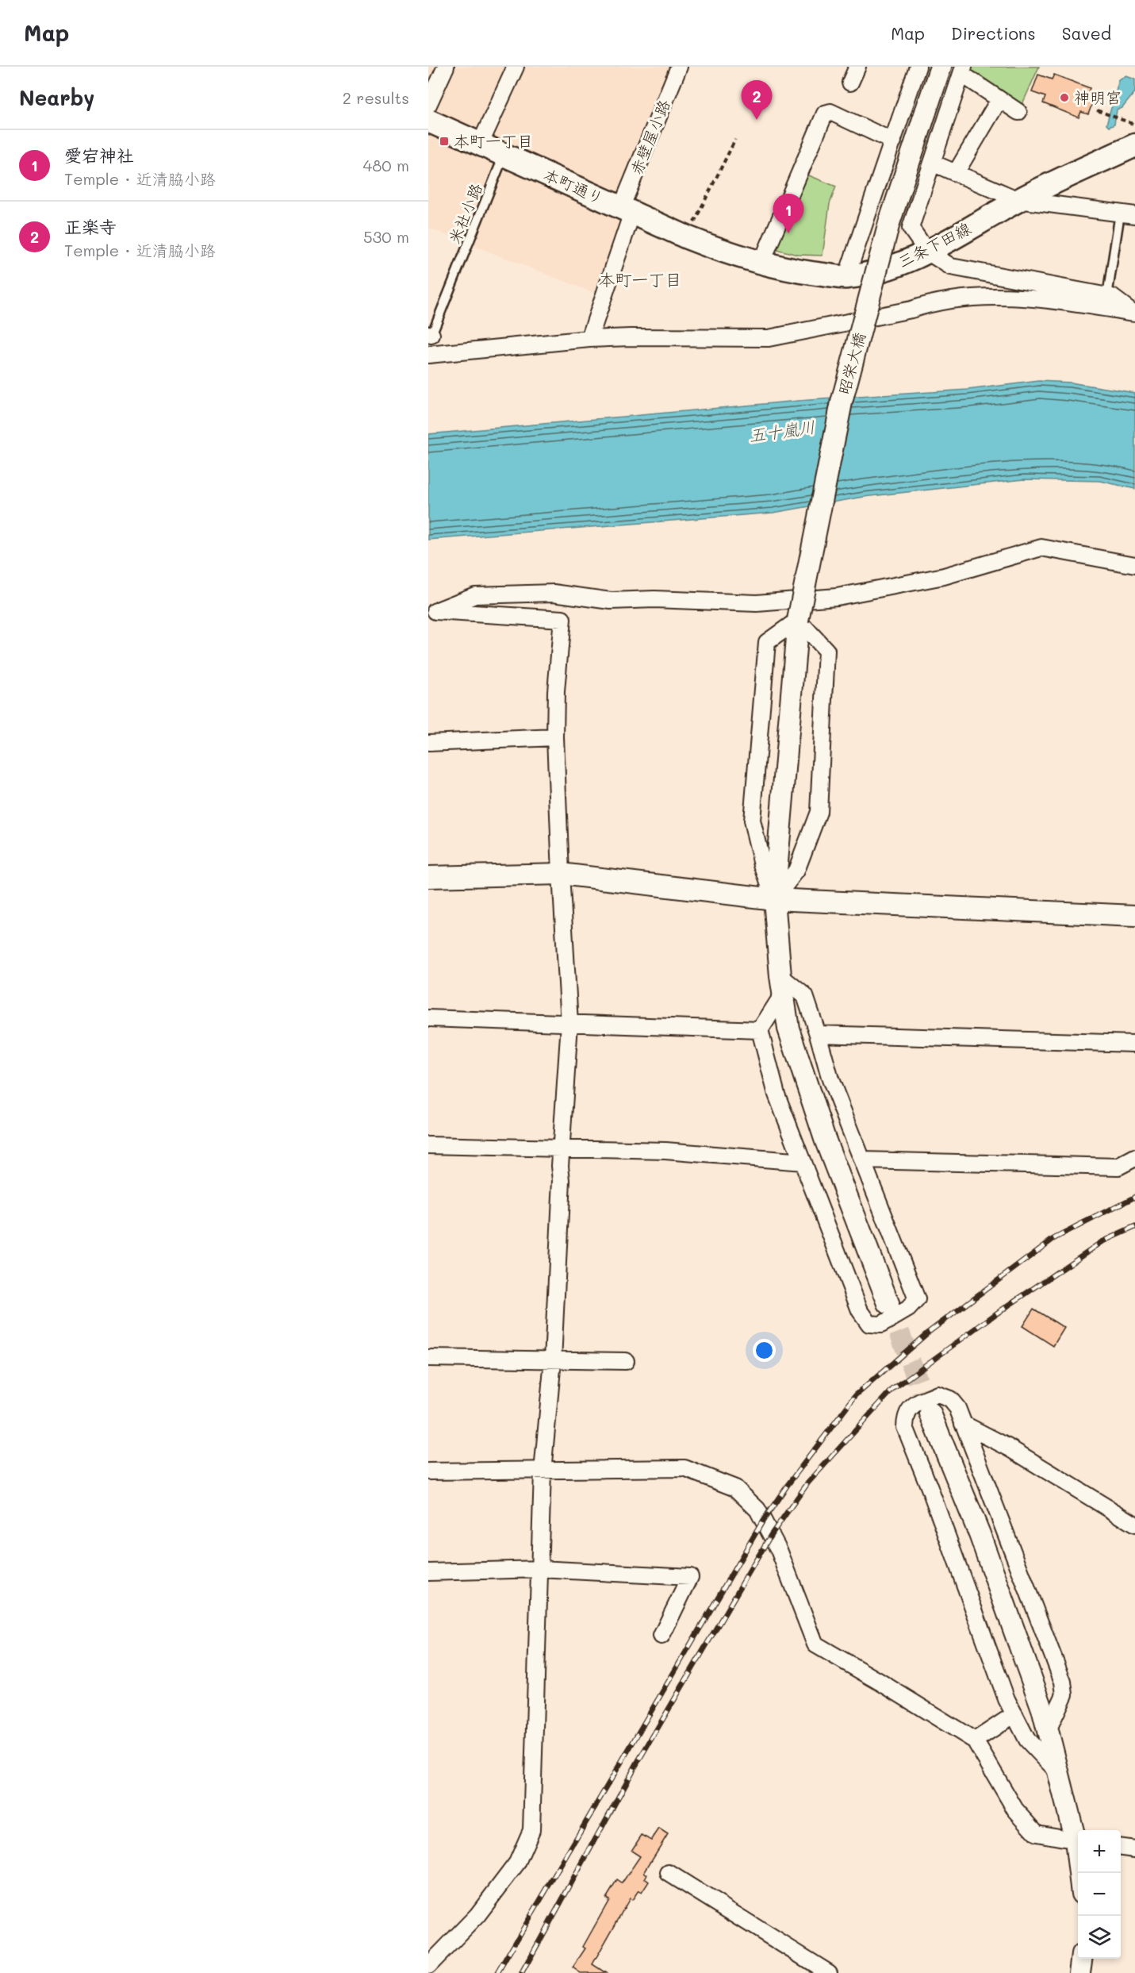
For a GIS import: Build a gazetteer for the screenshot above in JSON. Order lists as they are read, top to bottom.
{
  "streets": {
    "main road": ["本町通り", "三条下田線"],
    "street": ["赤壁屋小路", "昭栄大橋"],
    "lane": ["米社小路"]
  },
  "crossings": [
    ["赤壁屋小路", "本町通り"],
    ["本町通り", "米社小路"],
    ["本町通り", "三条下田線"]
  ],
  "districts": ["本町一丁目"],
  "water": ["五十嵐川"],
  "places": {
    "other": ["神明宮"],
    "transit": ["本町一丁目"]
  },
  "page": {
    "header": "Map",
    "nav": ["Map", "Directions", "Saved"],
    "heading": ["Nearby", "2 results"],
    "pins": ["2", "1"],
    "list": [
      {
        "mark": "1",
        "name": "愛宕神社",
        "note": "Temple · 近清脇小路",
        "value": "480 m"
      },
      {
        "mark": "2",
        "name": "正楽寺",
        "note": "Temple · 近清脇小路",
        "value": "530 m"
      }
    ],
    "map_buttons": ["+", "−"]
  }
}
